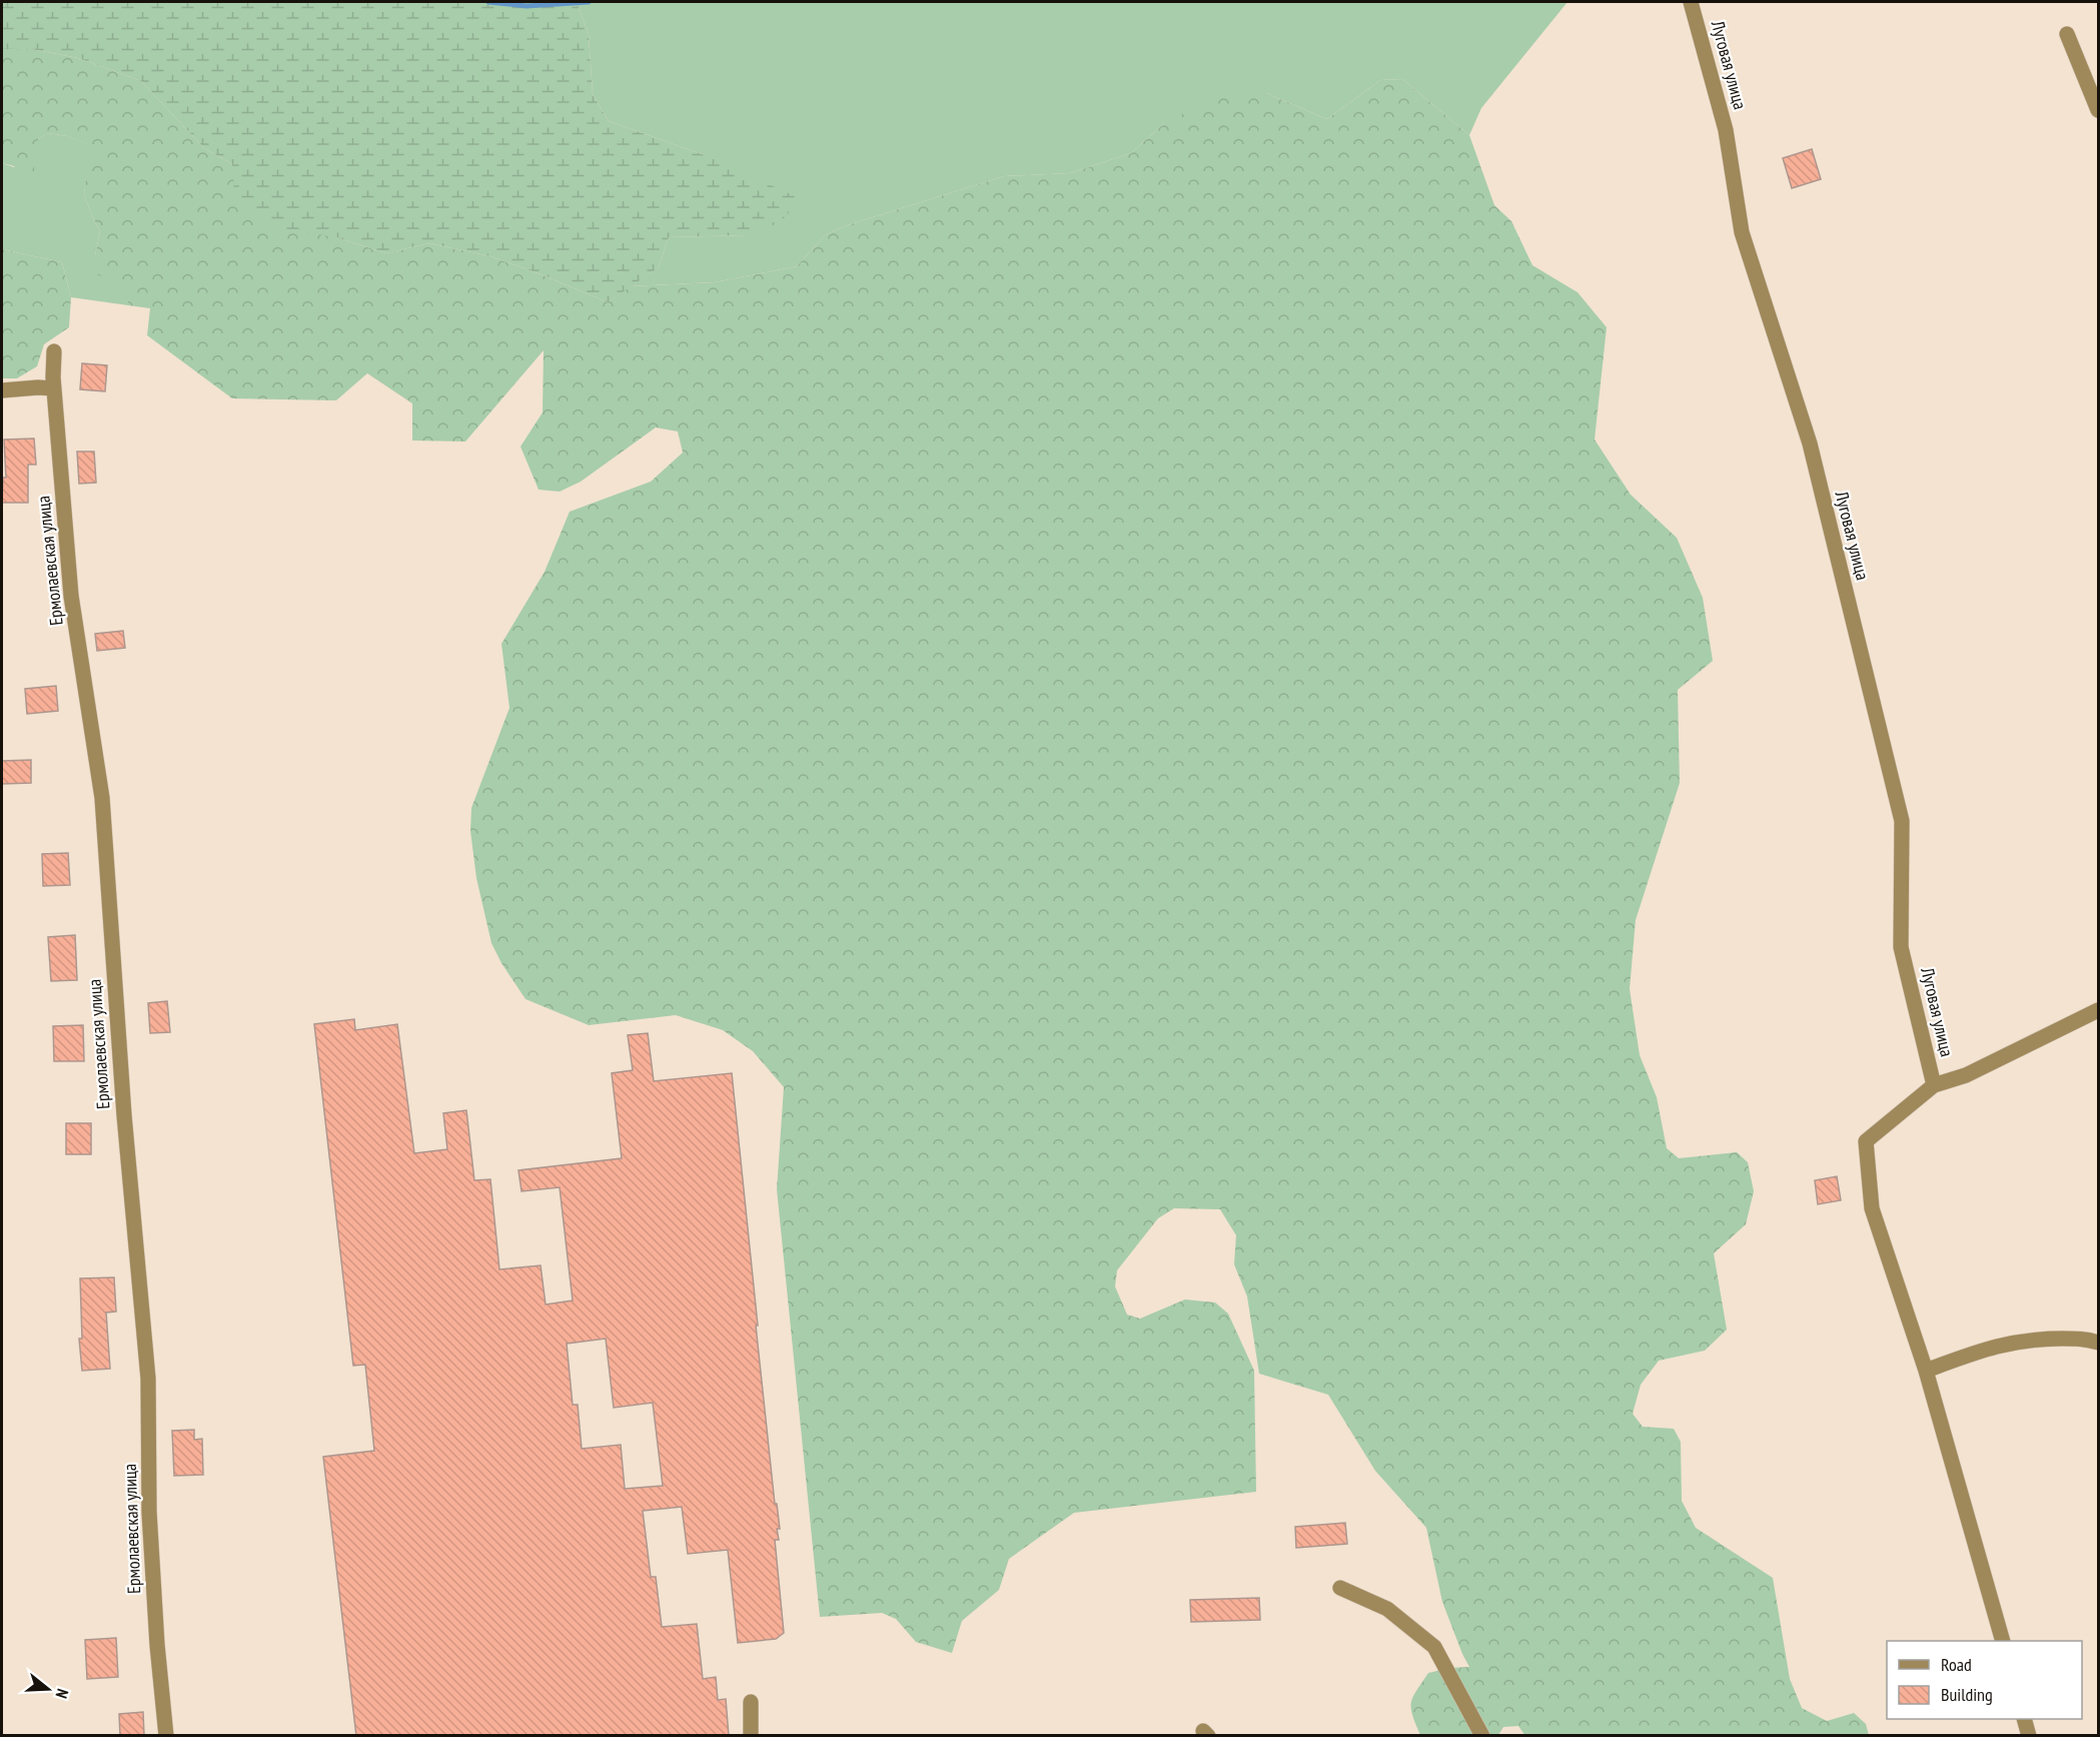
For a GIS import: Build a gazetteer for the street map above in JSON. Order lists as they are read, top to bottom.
{
  "streets": {
    "street": ["Луговая улица", "Ермолаевская улица"]
  },
  "legend": ["Road", "Building"],
  "north": "right"
}
